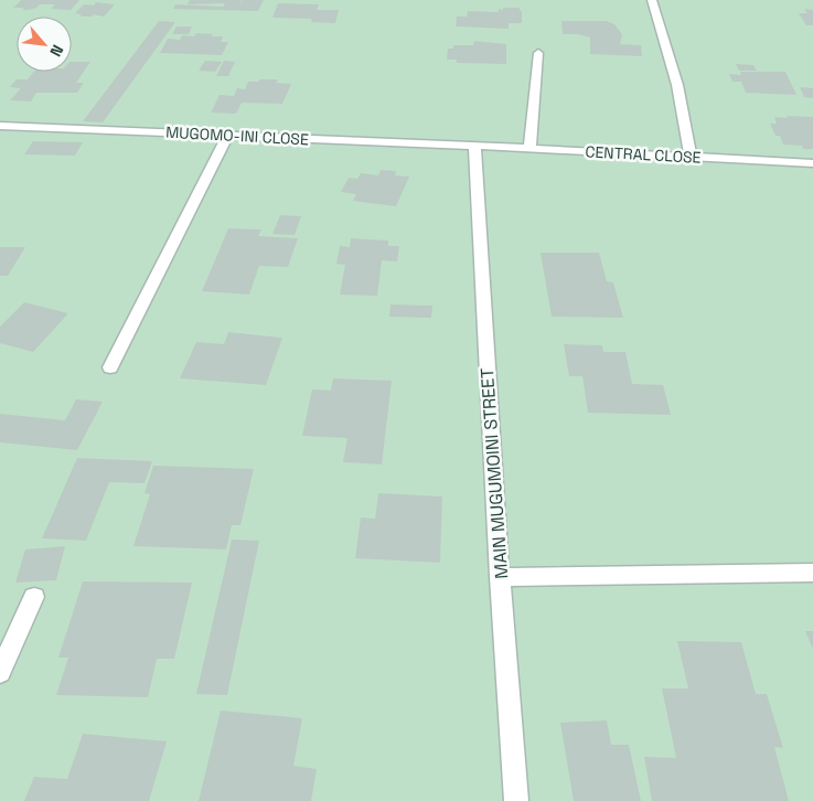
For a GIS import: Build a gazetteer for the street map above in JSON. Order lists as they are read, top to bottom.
{
  "streets": {
    "street": ["MUGOMO-INI CLOSE", "CENTRAL CLOSE", "MAIN MUGUMOINI STREET"]
  },
  "crossings": [
    ["MUGOMO-INI CLOSE", "CENTRAL CLOSE"],
    ["MUGOMO-INI CLOSE", "MAIN MUGUMOINI STREET"],
    ["CENTRAL CLOSE", "MAIN MUGUMOINI STREET"]
  ],
  "north": "bottom right"
}
